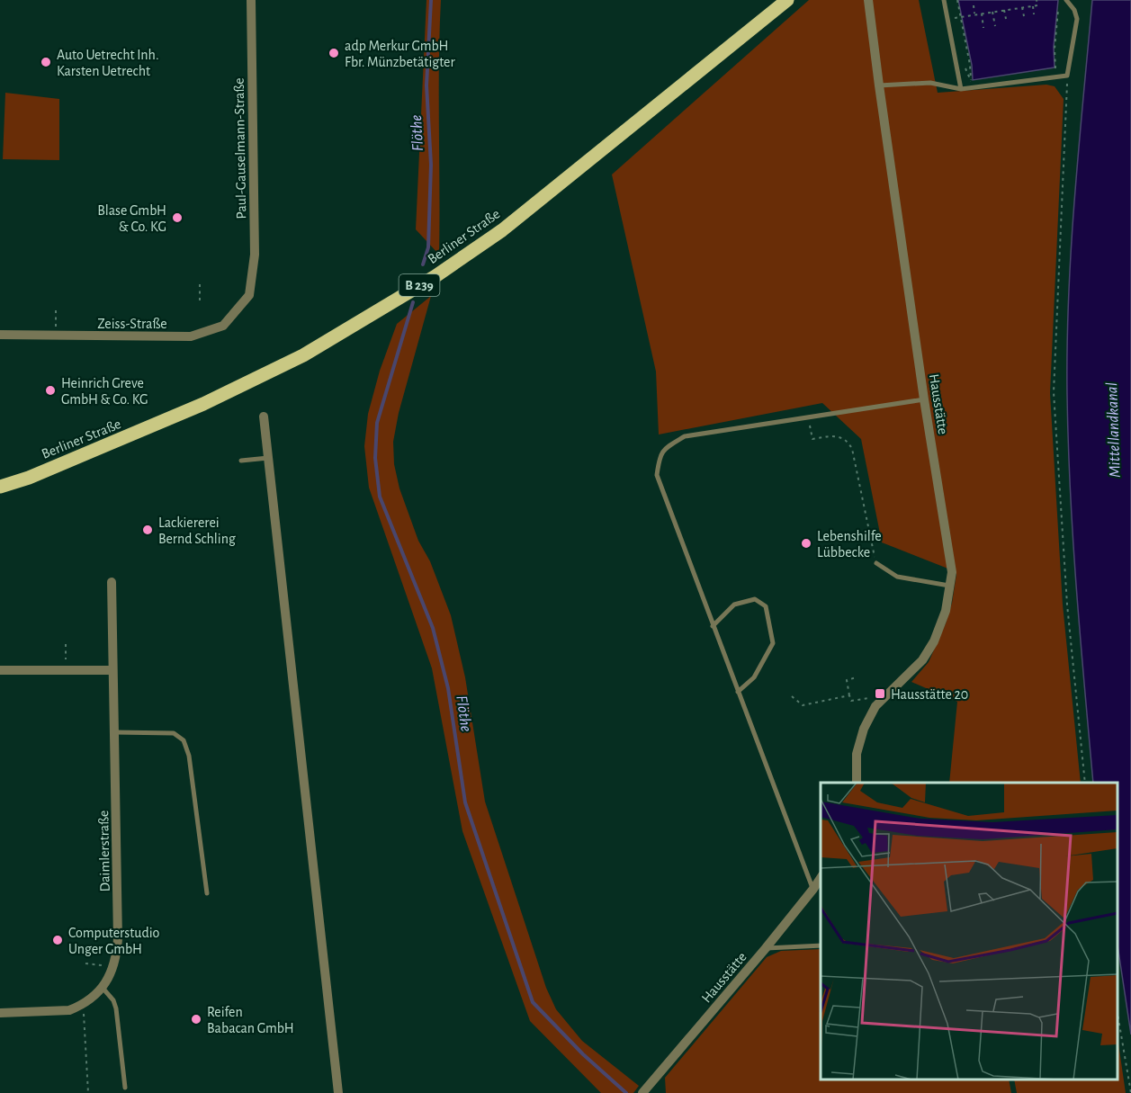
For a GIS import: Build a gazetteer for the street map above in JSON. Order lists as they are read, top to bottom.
{
  "streets": {
    "main road": ["Berliner Straße", "B 239"],
    "street": [
      "Paul-Gauselmann-Straße",
      "Zeiss-Straße",
      "Hausstätte",
      "Daimlerstraße"
    ]
  },
  "crossings": [
    ["Paul-Gauselmann-Straße", "Zeiss-Straße"]
  ],
  "water": ["Flöthe", "Mittellandkanal"],
  "places": {
    "other": [
      "adp Merkur GmbH Fbr. Münzbetätigter",
      "Auto Uetrecht Inh. Karsten Uetrecht",
      "Blase GmbH & Co. KG",
      "Heinrich Greve GmbH & Co. KG",
      "Lackiererei Bernd Schling",
      "Lebenshilfe Lübbecke",
      "Computerstudio Unger GmbH",
      "Reifen Babacan GmbH"
    ],
    "transit": ["Hausstätte 20"]
  }
}
